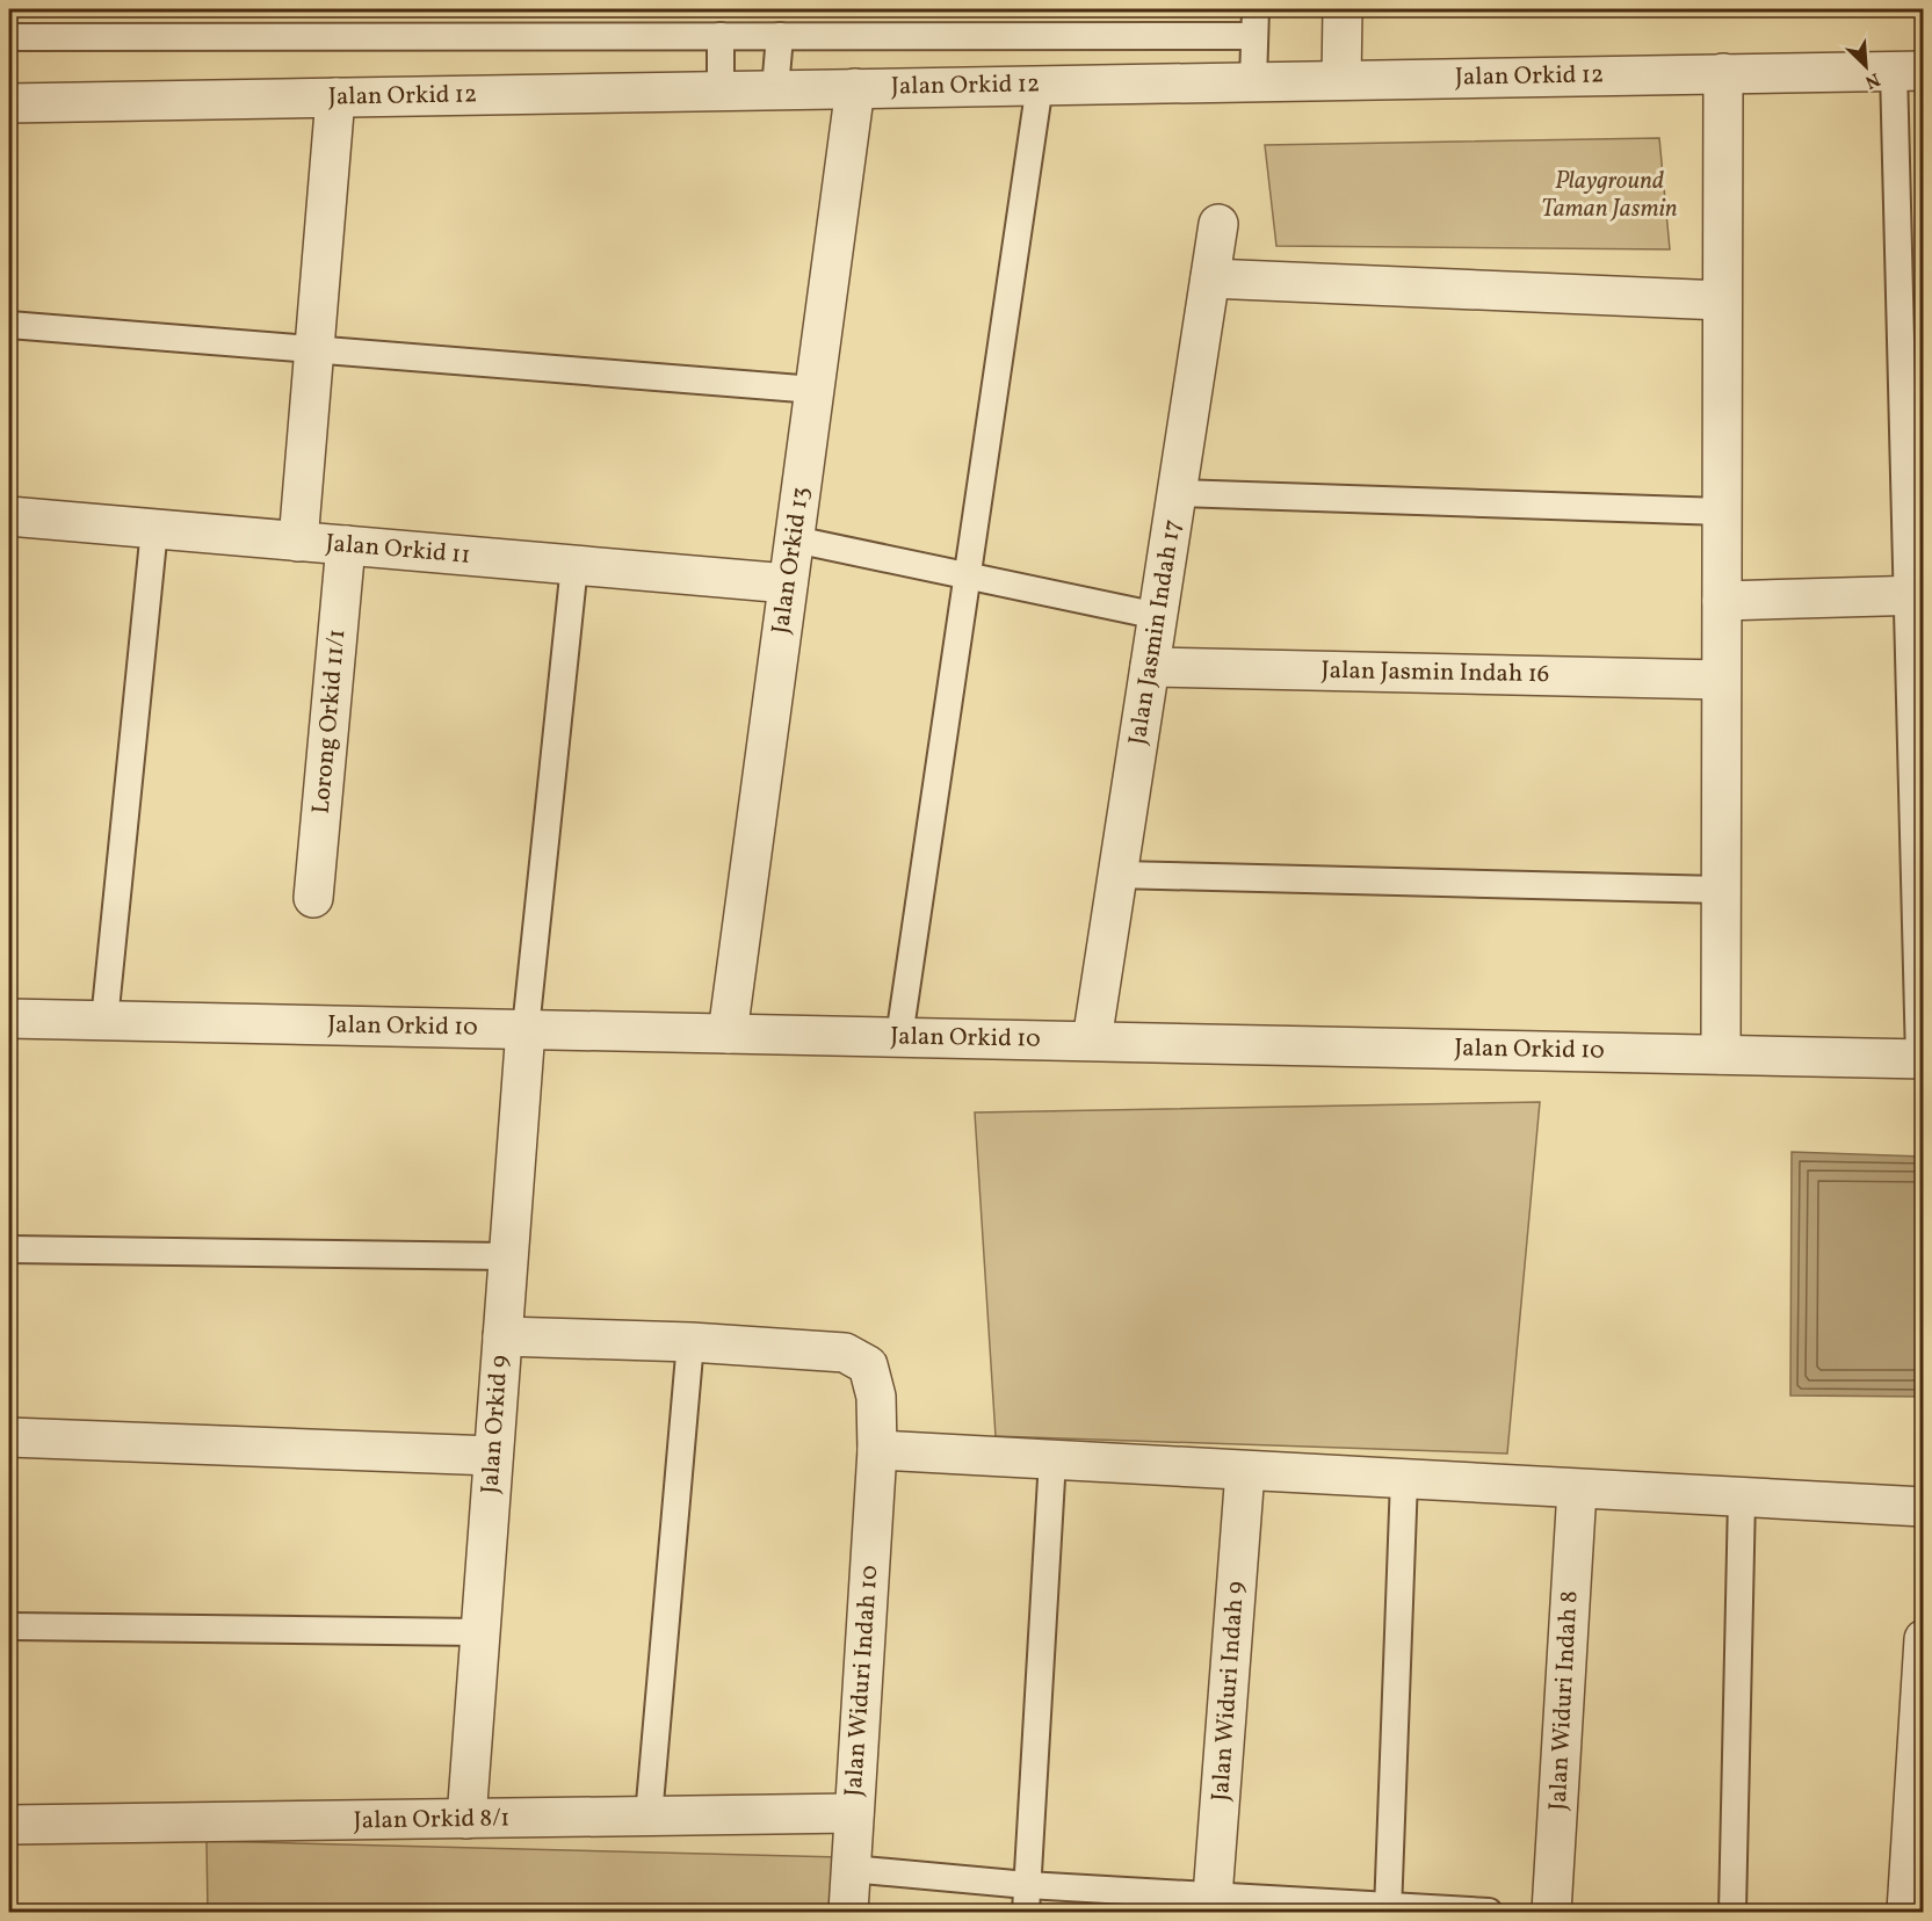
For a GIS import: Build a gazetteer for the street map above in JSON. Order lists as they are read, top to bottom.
{
  "streets": {
    "street": [
      "Jalan Orkid 12",
      "Jalan Orkid 11",
      "Jalan Orkid 13",
      "Jalan Jasmin Indah 17",
      "Jalan Jasmin Indah 16",
      "Lorong Orkid 11/1",
      "Jalan Orkid 10",
      "Jalan Orkid 9",
      "Jalan Widuri Indah 10",
      "Jalan Widuri Indah 9",
      "Jalan Widuri Indah 8",
      "Jalan Orkid 8/1"
    ]
  },
  "crossings": [
    ["Jalan Orkid 12", "Jalan Orkid 13"],
    ["Jalan Orkid 11", "Jalan Orkid 13"],
    ["Jalan Orkid 11", "Lorong Orkid 11/1"],
    ["Jalan Orkid 13", "Jalan Orkid 10"],
    ["Jalan Jasmin Indah 17", "Jalan Jasmin Indah 16"],
    ["Jalan Jasmin Indah 17", "Jalan Orkid 10"],
    ["Jalan Orkid 10", "Jalan Orkid 9"],
    ["Jalan Orkid 9", "Jalan Orkid 8/1"],
    ["Jalan Widuri Indah 10", "Jalan Orkid 8/1"]
  ],
  "parks": ["Playground Taman Jasmin"],
  "north": "bottom right"
}
